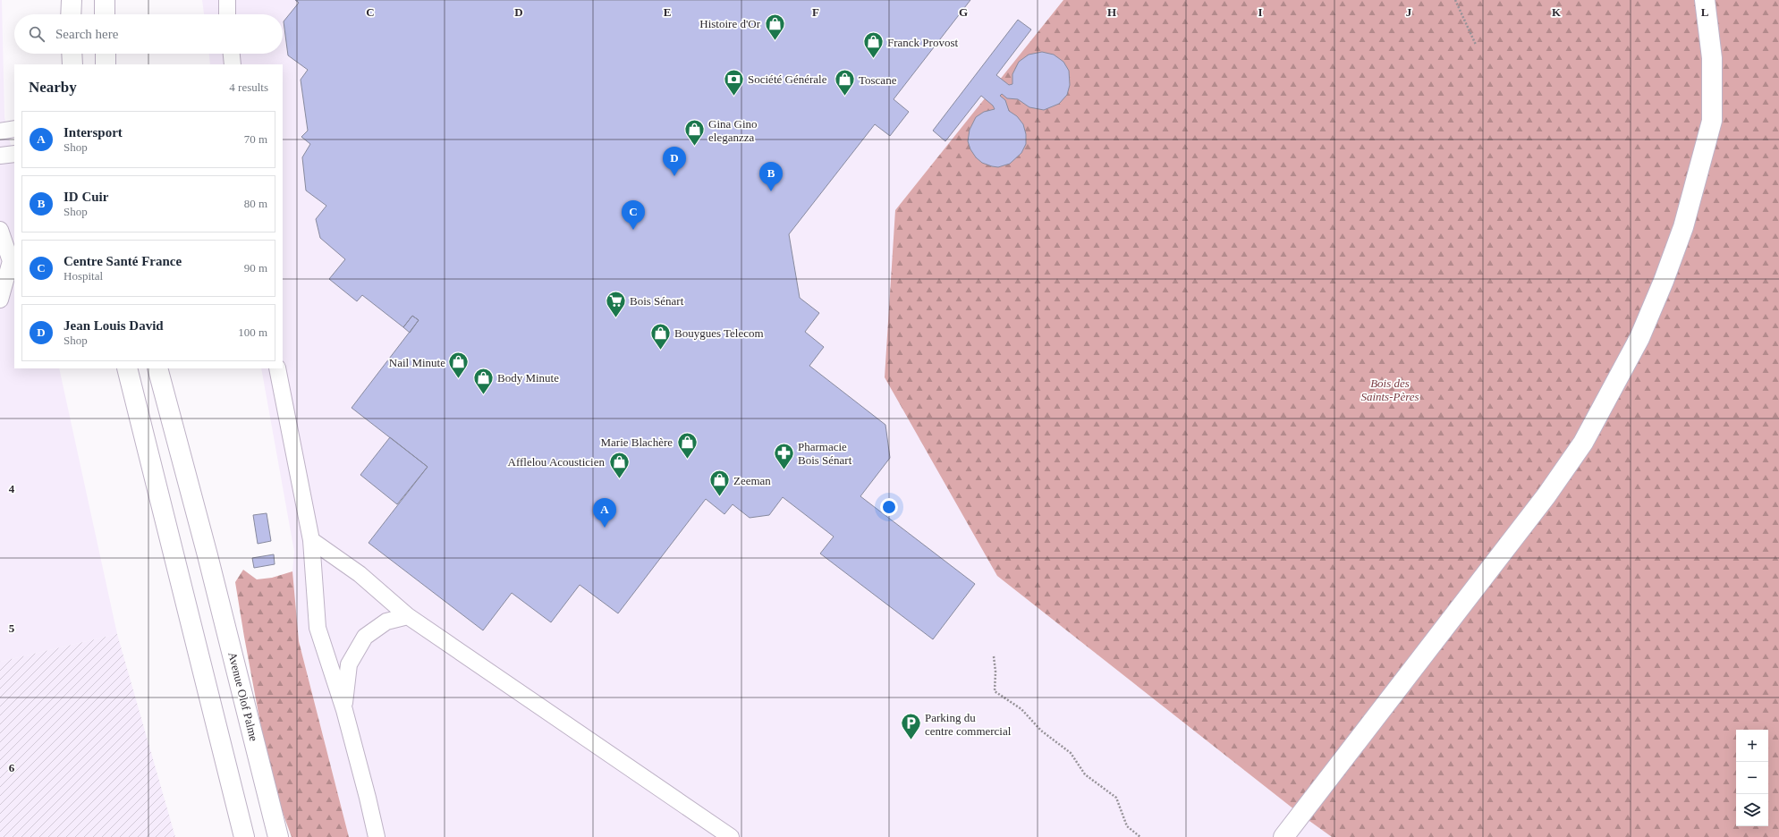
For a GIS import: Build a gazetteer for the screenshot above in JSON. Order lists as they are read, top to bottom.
{
  "streets": {
    "main road": ["Avenue Olof Palme"]
  },
  "parks": ["Bois des Saints-Pères"],
  "places": {
    "shop": [
      "Histoire d'Or",
      "Franck Provost",
      "Toscane",
      "Gina Gino eleganzza",
      "Bouygues Telecom",
      "Nail Minute",
      "Body Minute",
      "Marie Blachère",
      "Afflelou Acousticien",
      "Zeeman"
    ],
    "bank": ["Société Générale"],
    "supermarket": ["Bois Sénart"],
    "pharmacy": ["Pharmacie Bois Sénart"],
    "parking": ["Parking du centre commercial"]
  },
  "page": {
    "search": "Search here",
    "heading": ["Nearby", "4 results"],
    "list": [
      {
        "mark": "A",
        "name": "Intersport",
        "note": "Shop",
        "value": "70 m"
      },
      {
        "mark": "B",
        "name": "ID Cuir",
        "note": "Shop",
        "value": "80 m"
      },
      {
        "mark": "C",
        "name": "Centre Santé France",
        "note": "Hospital",
        "value": "90 m"
      },
      {
        "mark": "D",
        "name": "Jean Louis David",
        "note": "Shop",
        "value": "100 m"
      }
    ],
    "pins": [
      "D",
      "B",
      "C",
      "A"
    ],
    "map_buttons": ["+", "−"]
  },
  "grid": {
    "columns": [
      "C",
      "D",
      "E",
      "F",
      "G",
      "H",
      "I",
      "J",
      "K",
      "L"
    ],
    "rows": ["4", "5", "6"]
  }
}
